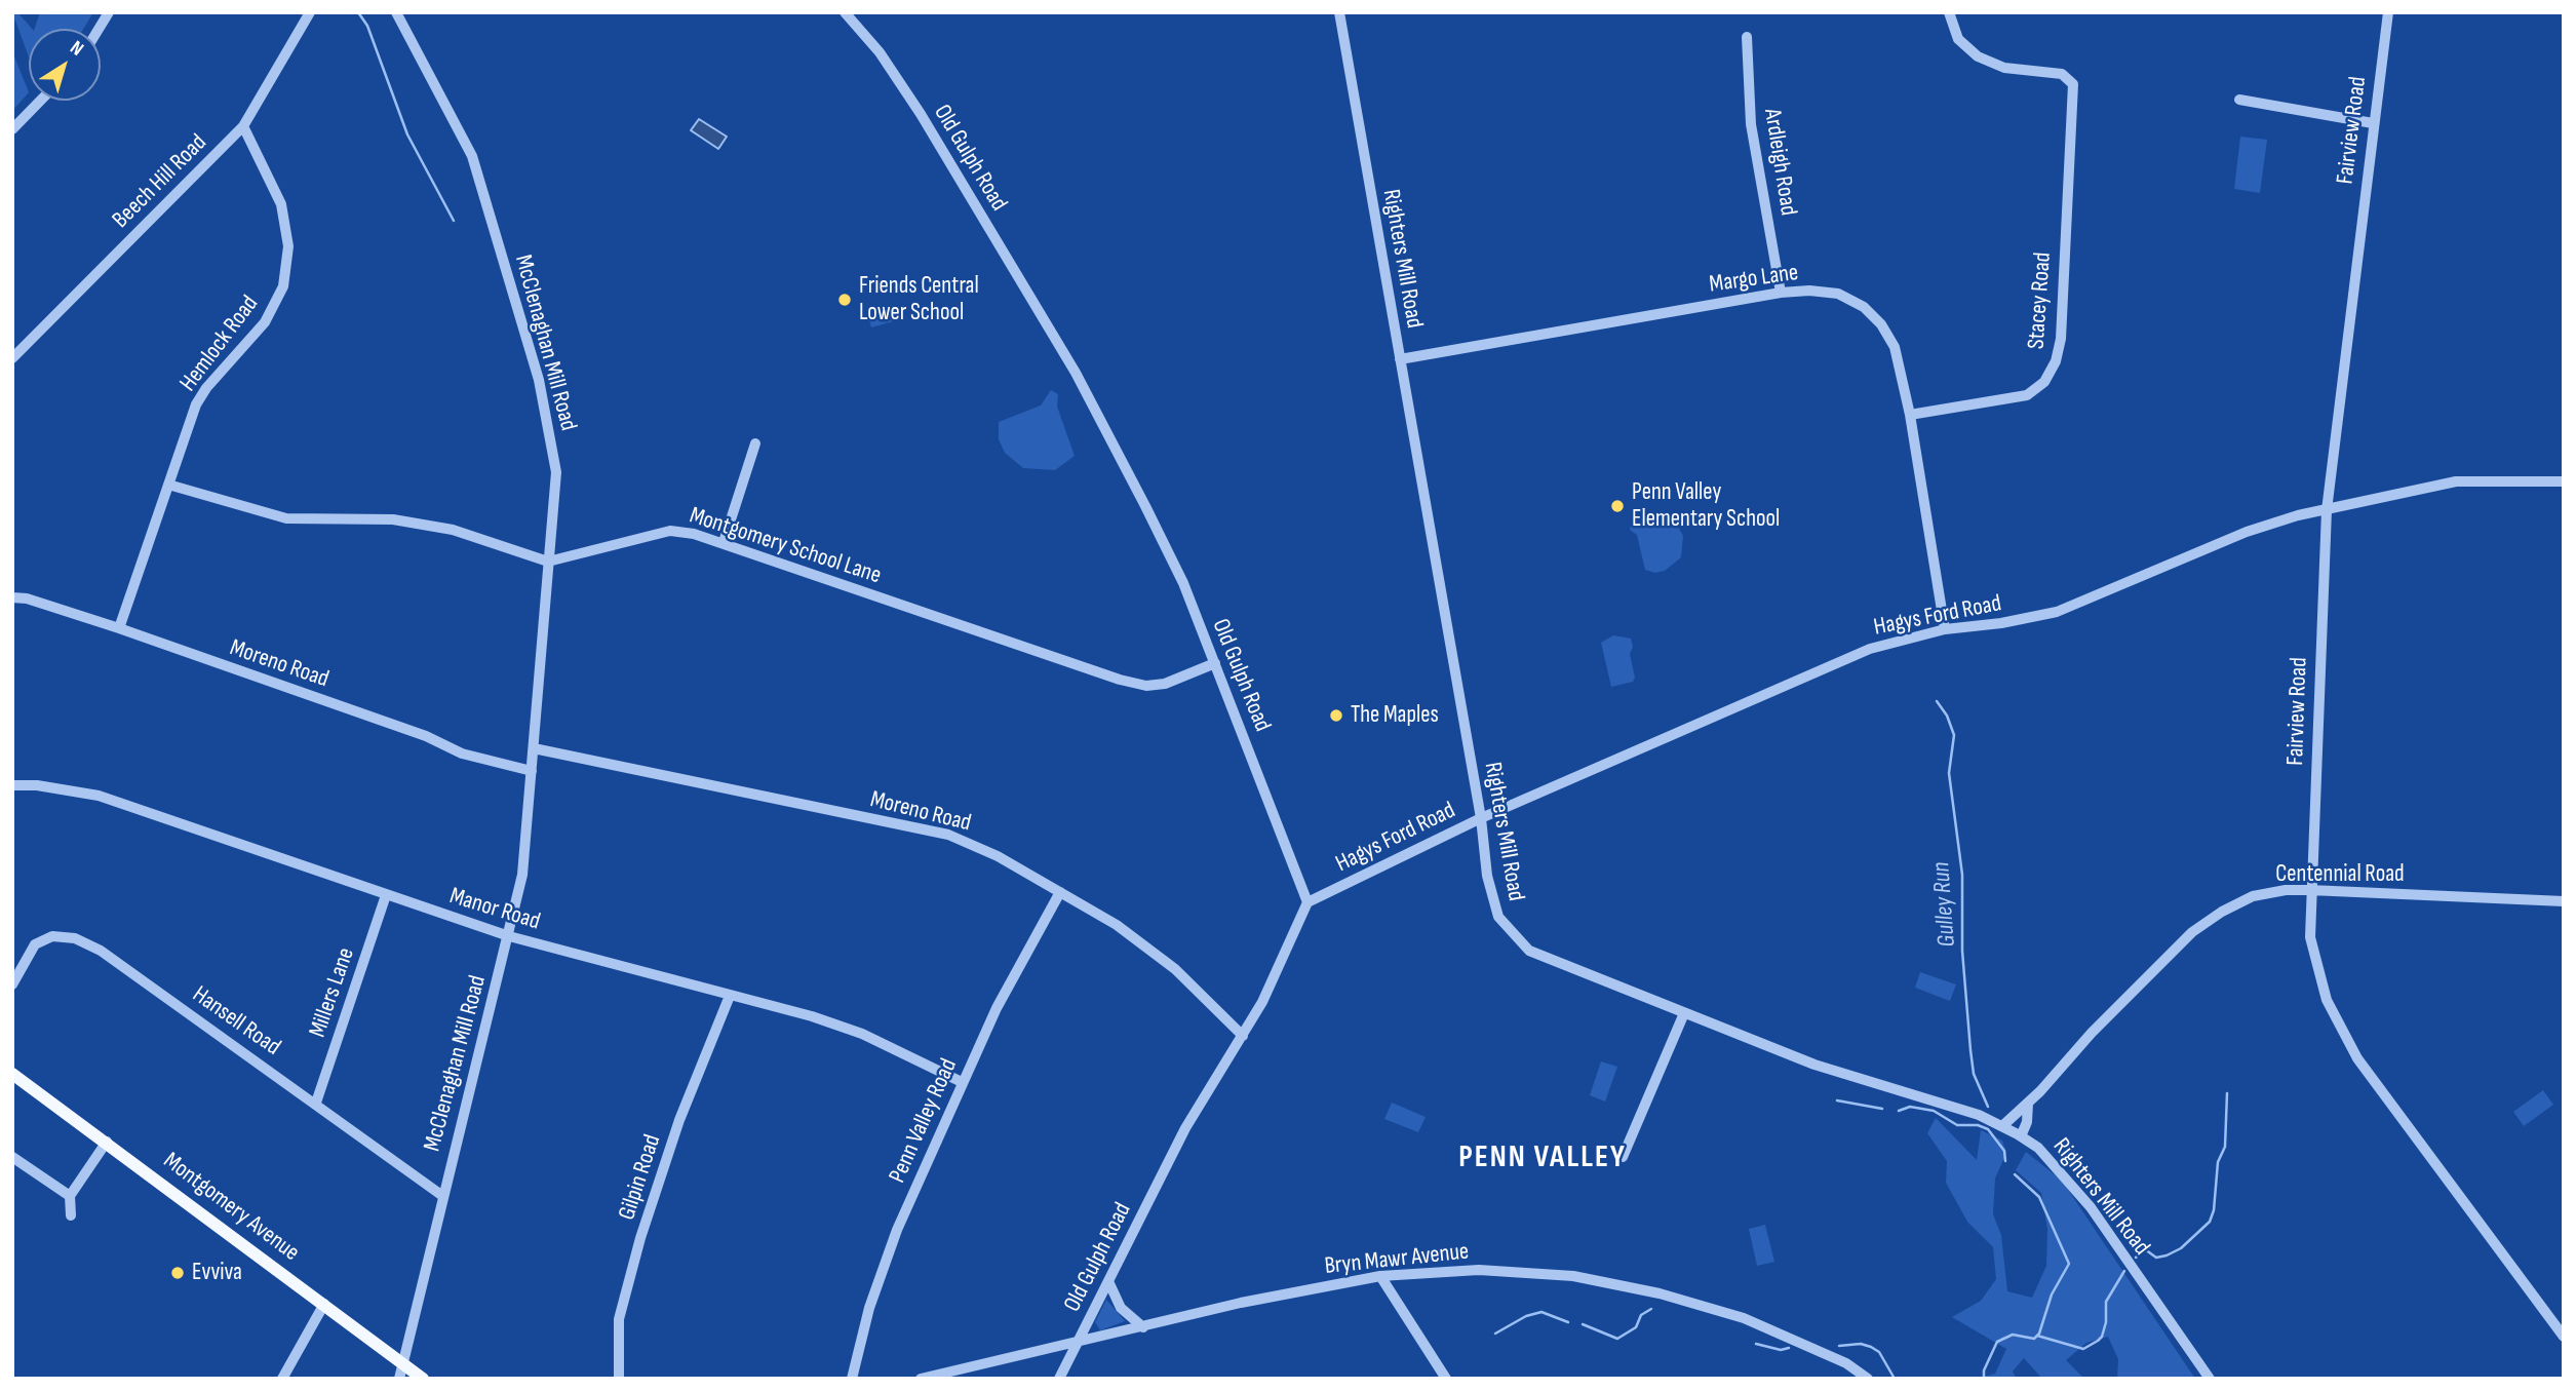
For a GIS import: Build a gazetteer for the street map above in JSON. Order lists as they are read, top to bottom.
{
  "streets": {
    "main road": ["Montgomery Avenue"],
    "street": [
      "Fairview Road",
      "Old Gulph Road",
      "Ardleigh Road",
      "Beech Hill Road",
      "Righters Mill Road",
      "Margo Lane",
      "Stacey Road",
      "McClenaghan Mill Road",
      "Hemlock Road",
      "Montgomery School Lane",
      "Hagys Ford Road",
      "Moreno Road",
      "Centennial Road",
      "Manor Road",
      "Millers Lane",
      "Hansell Road",
      "Penn Valley Road",
      "Gilpin Road",
      "Bryn Mawr Avenue"
    ]
  },
  "crossings": [
    ["Fairview Road", "Hagys Ford Road"],
    ["Fairview Road", "Centennial Road"],
    ["Old Gulph Road", "Montgomery School Lane"],
    ["Old Gulph Road", "Hagys Ford Road"],
    ["Old Gulph Road", "Moreno Road"],
    ["Old Gulph Road", "Bryn Mawr Avenue"],
    ["Ardleigh Road", "Margo Lane"],
    ["Beech Hill Road", "Hemlock Road"],
    ["Righters Mill Road", "Margo Lane"],
    ["Righters Mill Road", "Hagys Ford Road"],
    ["Righters Mill Road", "Centennial Road"],
    ["Margo Lane", "Stacey Road"],
    ["Margo Lane", "Hagys Ford Road"],
    ["McClenaghan Mill Road", "Montgomery School Lane"],
    ["McClenaghan Mill Road", "Moreno Road"],
    ["McClenaghan Mill Road", "Manor Road"],
    ["McClenaghan Mill Road", "Hansell Road"],
    ["McClenaghan Mill Road", "Montgomery Avenue"],
    ["Hemlock Road", "Moreno Road"],
    ["Moreno Road", "Penn Valley Road"],
    ["Manor Road", "Millers Lane"],
    ["Manor Road", "Penn Valley Road"],
    ["Manor Road", "Gilpin Road"],
    ["Millers Lane", "Hansell Road"]
  ],
  "districts": ["PENN VALLEY"],
  "water": ["Gulley Run"],
  "places": [
    "Friends Central Lower School",
    "Penn Valley Elementary School",
    "The Maples",
    "Evviva"
  ],
  "north": "top right"
}
